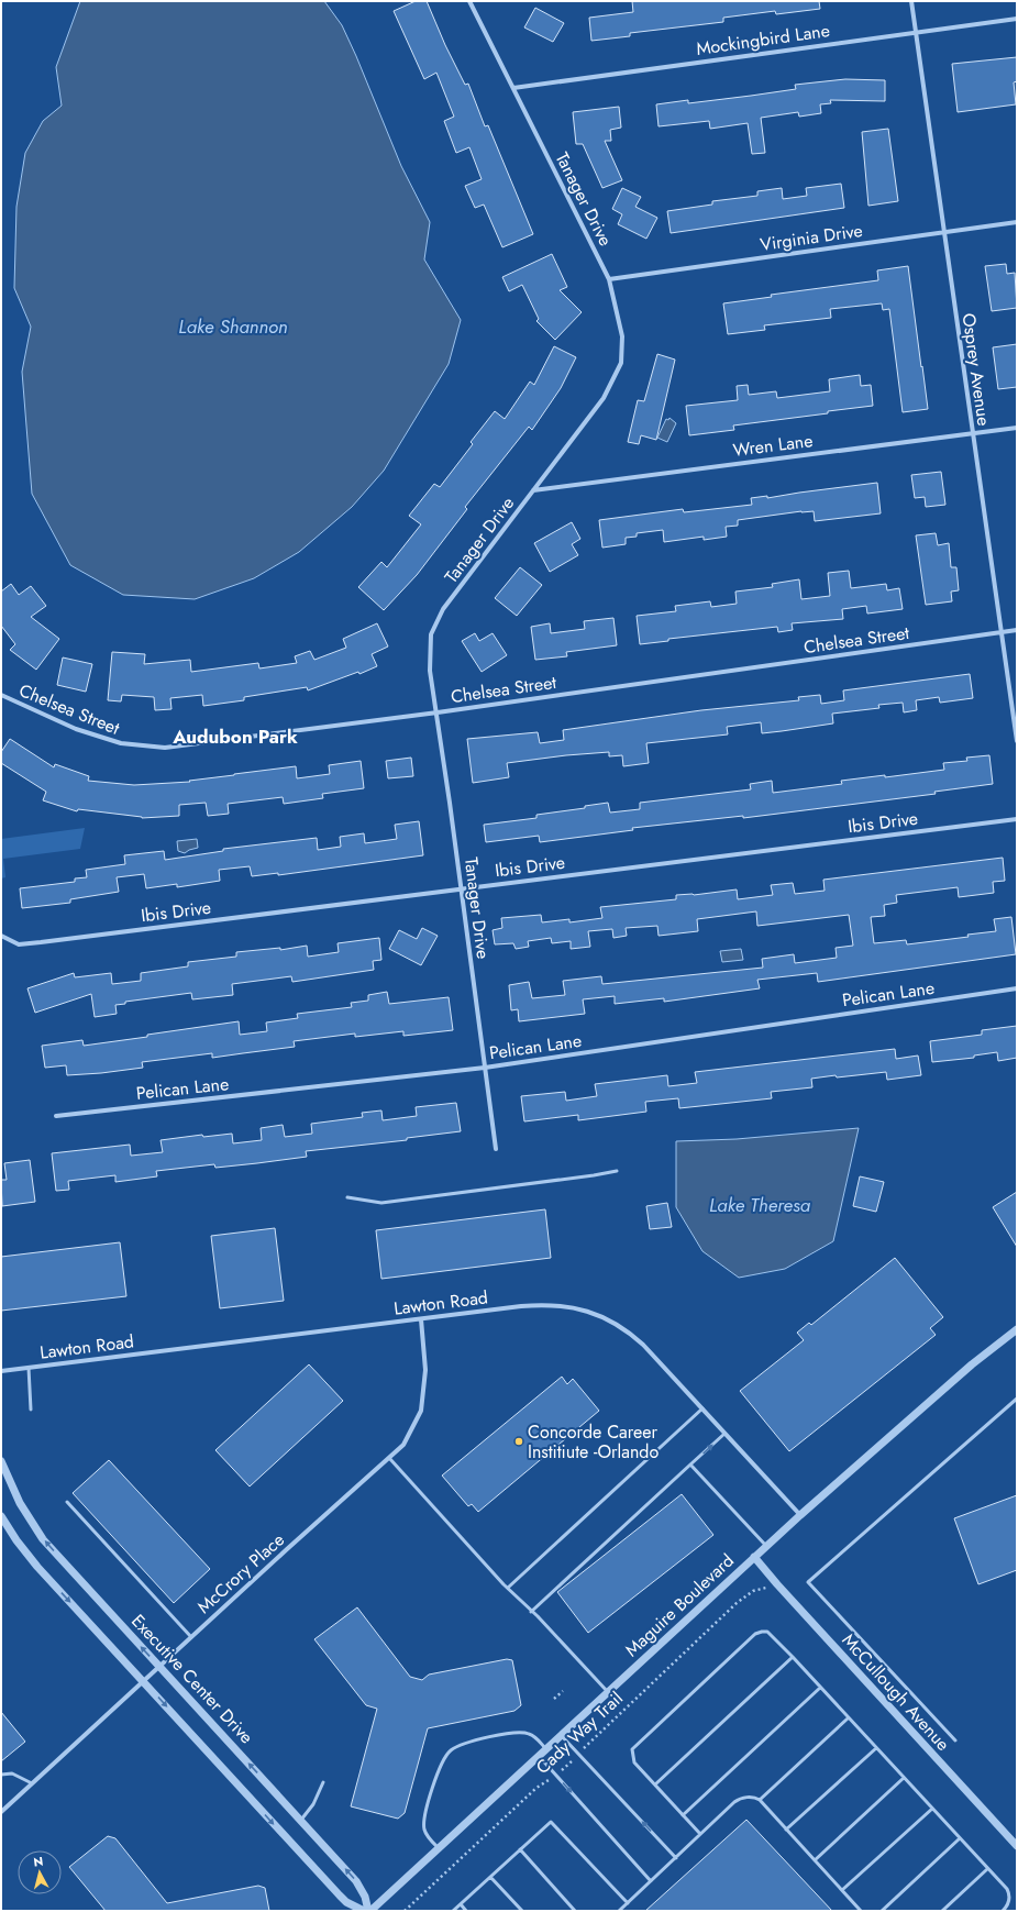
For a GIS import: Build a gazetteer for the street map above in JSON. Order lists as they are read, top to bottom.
{
  "streets": {
    "street": [
      "Mockingbird Lane",
      "Tanager Drive",
      "Virginia Drive",
      "Osprey Avenue",
      "Wren Lane",
      "Chelsea Street",
      "Ibis Drive",
      "Pelican Lane",
      "Lawton Road",
      "McCrory Place",
      "Maguire Boulevard",
      "Executive Center Drive",
      "McCullough Avenue"
    ],
    "path": ["Cady Way Trail"]
  },
  "crossings": [
    ["Mockingbird Lane", "Tanager Drive"],
    ["Mockingbird Lane", "Osprey Avenue"],
    ["Tanager Drive", "Virginia Drive"],
    ["Tanager Drive", "Wren Lane"],
    ["Tanager Drive", "Chelsea Street"],
    ["Tanager Drive", "Ibis Drive"],
    ["Tanager Drive", "Pelican Lane"],
    ["Virginia Drive", "Osprey Avenue"],
    ["Osprey Avenue", "Wren Lane"],
    ["Osprey Avenue", "Chelsea Street"],
    ["Lawton Road", "McCrory Place"],
    ["Lawton Road", "Maguire Boulevard"],
    ["McCrory Place", "Executive Center Drive"],
    ["Maguire Boulevard", "Executive Center Drive"],
    ["Maguire Boulevard", "McCullough Avenue"],
    ["McCullough Avenue", "Cady Way Trail"]
  ],
  "districts": ["Audubon Park"],
  "water": ["Lake Shannon", "Lake Theresa"],
  "places": ["Concorde Career Institiute -Orlando"],
  "north": "top"
}
